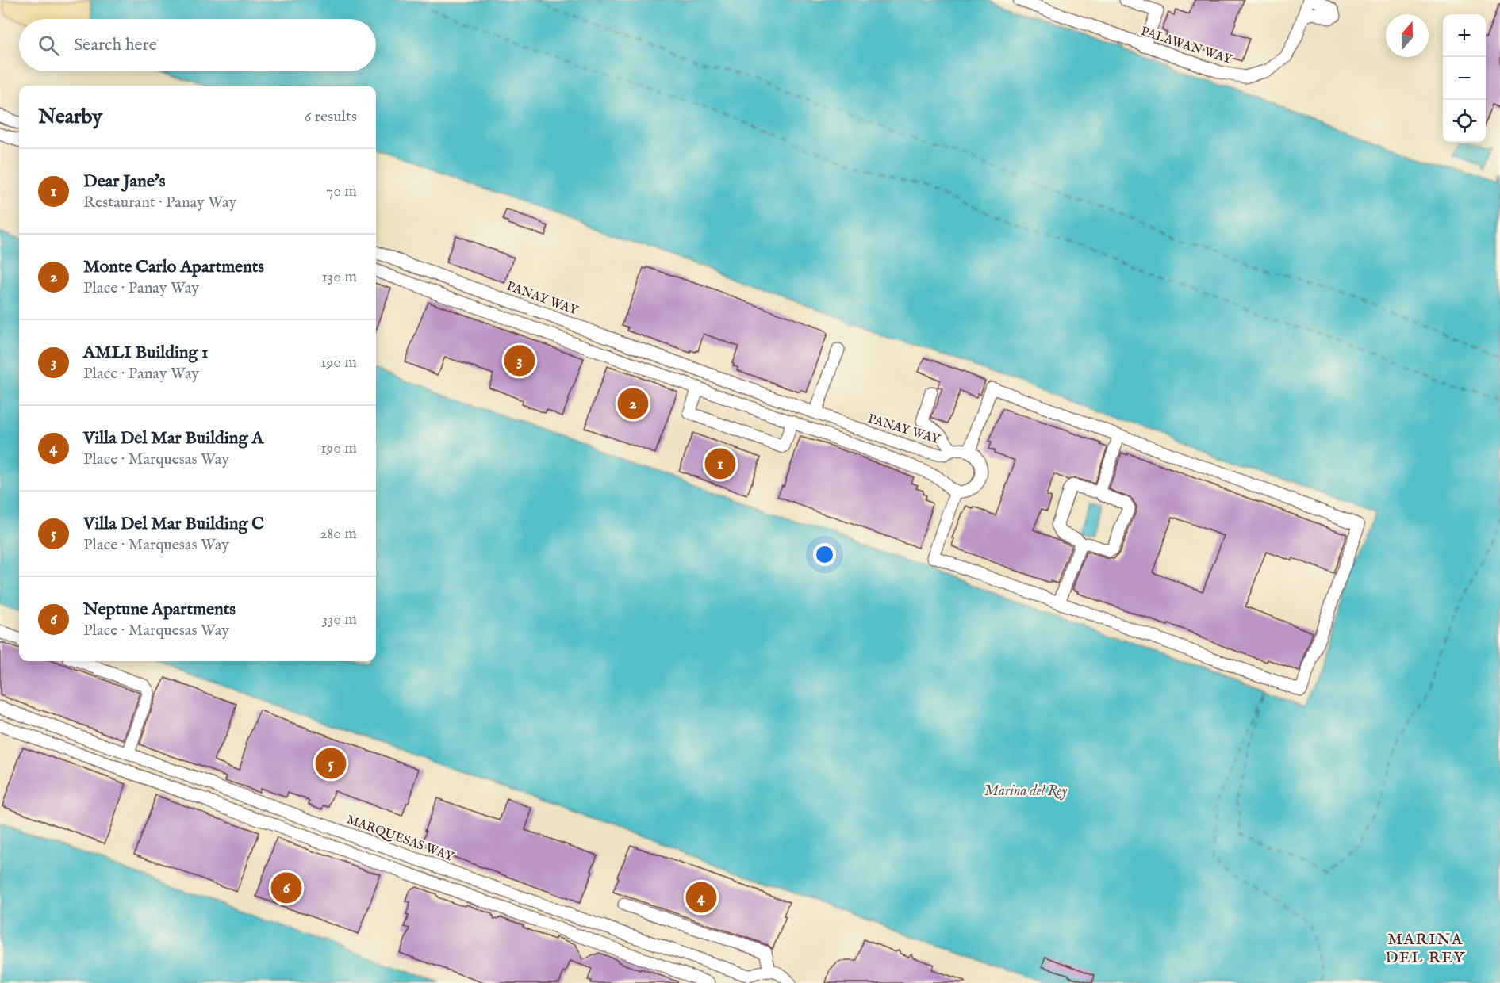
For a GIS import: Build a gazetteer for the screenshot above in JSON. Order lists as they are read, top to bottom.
{
  "streets": {
    "street": ["PALAWAN WAY", "PANAY WAY", "MARQUESAS WAY"]
  },
  "districts": ["MARINA DEL REY"],
  "water": ["Marina del Rey"],
  "north": "top",
  "page": {
    "map_buttons": ["+", "−"],
    "search": "Search here",
    "heading": ["Nearby", "6 results"],
    "list": [
      {
        "mark": "1",
        "name": "Dear Jane's",
        "note": "Restaurant · Panay Way",
        "value": "70 m"
      },
      {
        "mark": "2",
        "name": "Monte Carlo Apartments",
        "note": "Place · Panay Way",
        "value": "130 m"
      },
      {
        "mark": "3",
        "name": "AMLI Building 1",
        "note": "Place · Panay Way",
        "value": "190 m"
      },
      {
        "mark": "4",
        "name": "Villa Del Mar Building A",
        "note": "Place · Marquesas Way",
        "value": "190 m"
      },
      {
        "mark": "5",
        "name": "Villa Del Mar Building C",
        "note": "Place · Marquesas Way",
        "value": "280 m"
      },
      {
        "mark": "6",
        "name": "Neptune Apartments",
        "note": "Place · Marquesas Way",
        "value": "330 m"
      }
    ],
    "pins": [
      "3",
      "2",
      "1",
      "5",
      "6",
      "4"
    ]
  }
}
